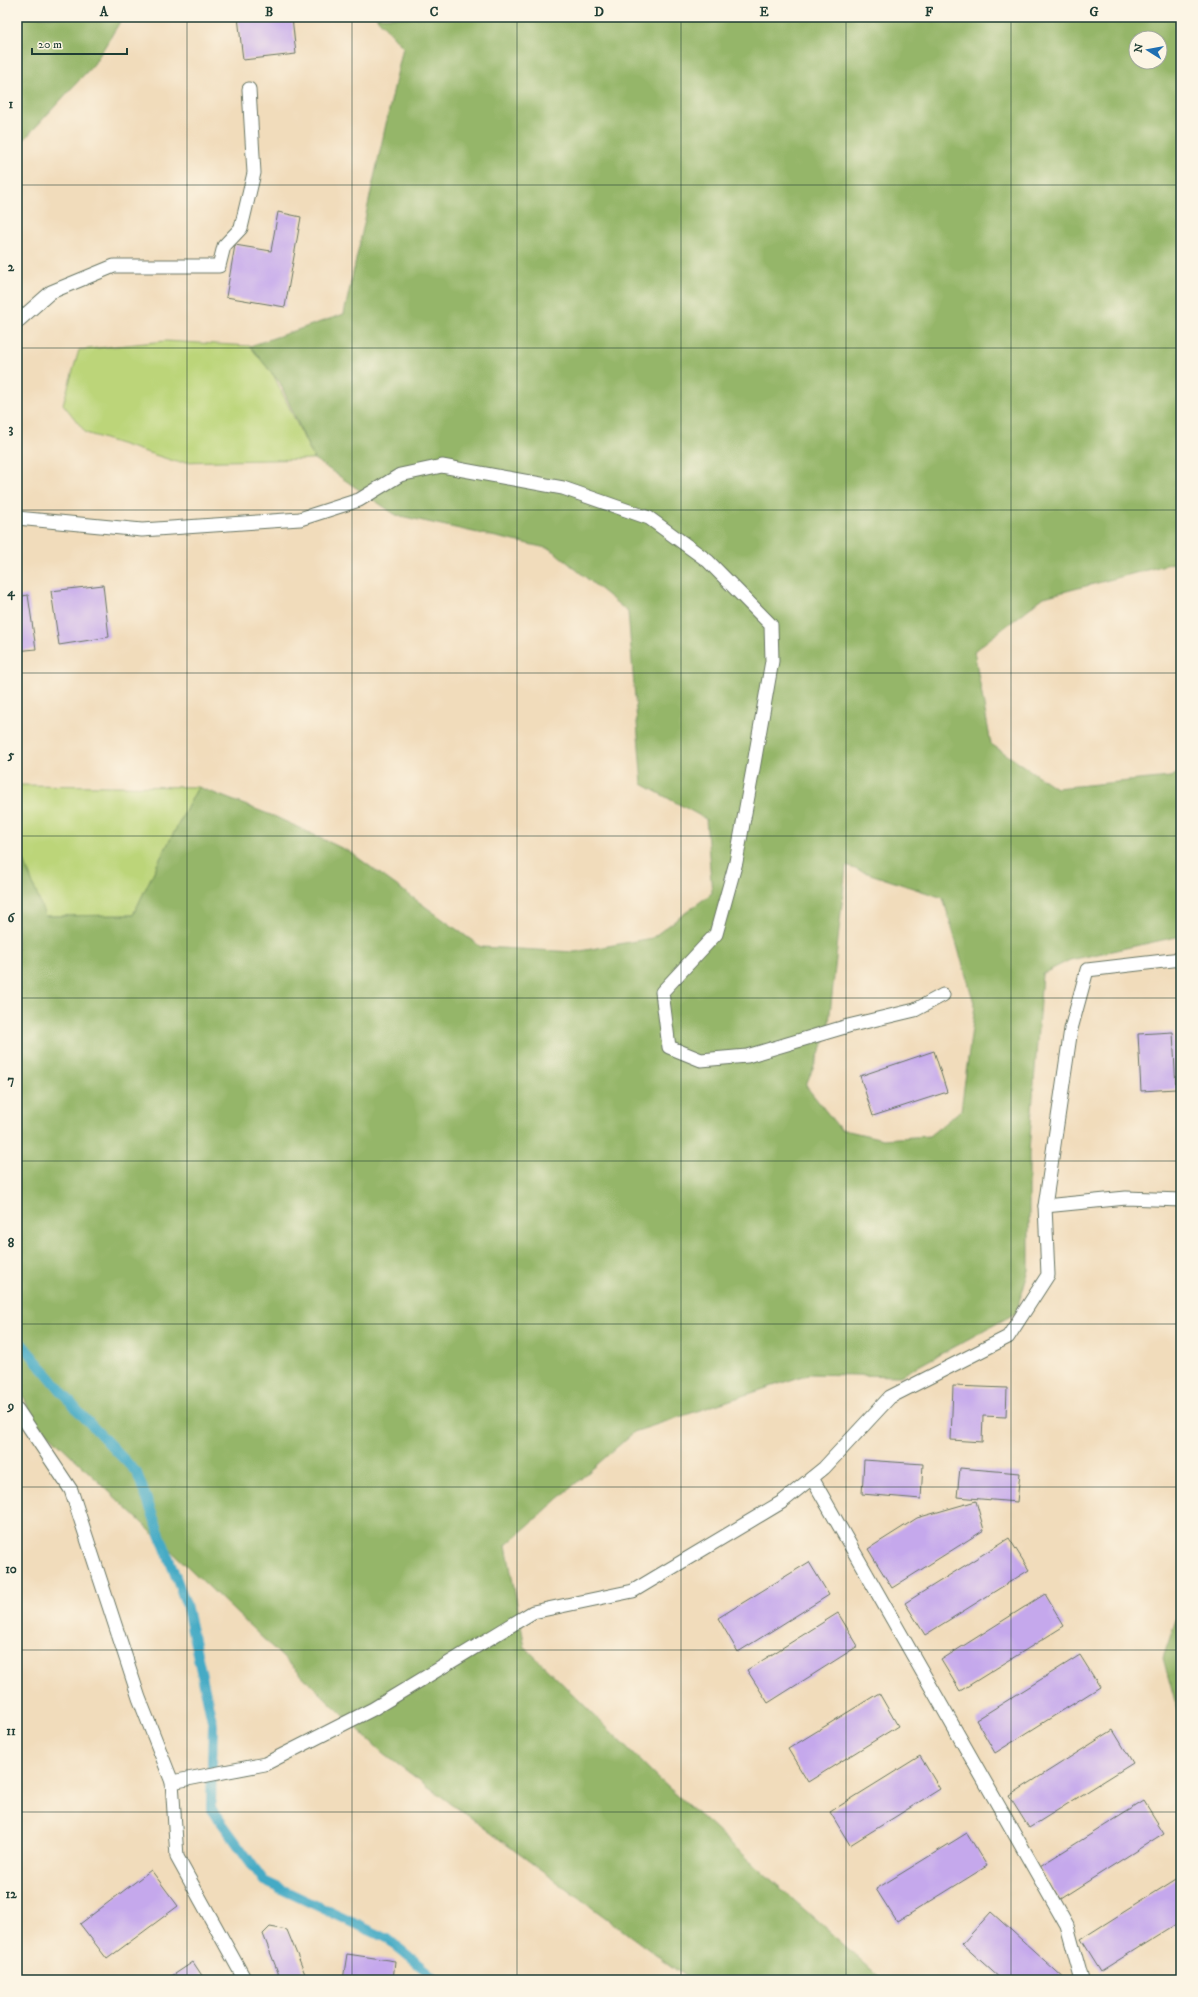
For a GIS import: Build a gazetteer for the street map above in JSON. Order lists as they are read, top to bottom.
{
  "scale_bar": "20 m",
  "north": "left",
  "grid": {
    "columns": [
      "A",
      "B",
      "C",
      "D",
      "E",
      "F",
      "G"
    ],
    "rows": [
      "1",
      "2",
      "3",
      "4",
      "5",
      "6",
      "7",
      "8",
      "9",
      "10",
      "11",
      "12"
    ]
  }
}
